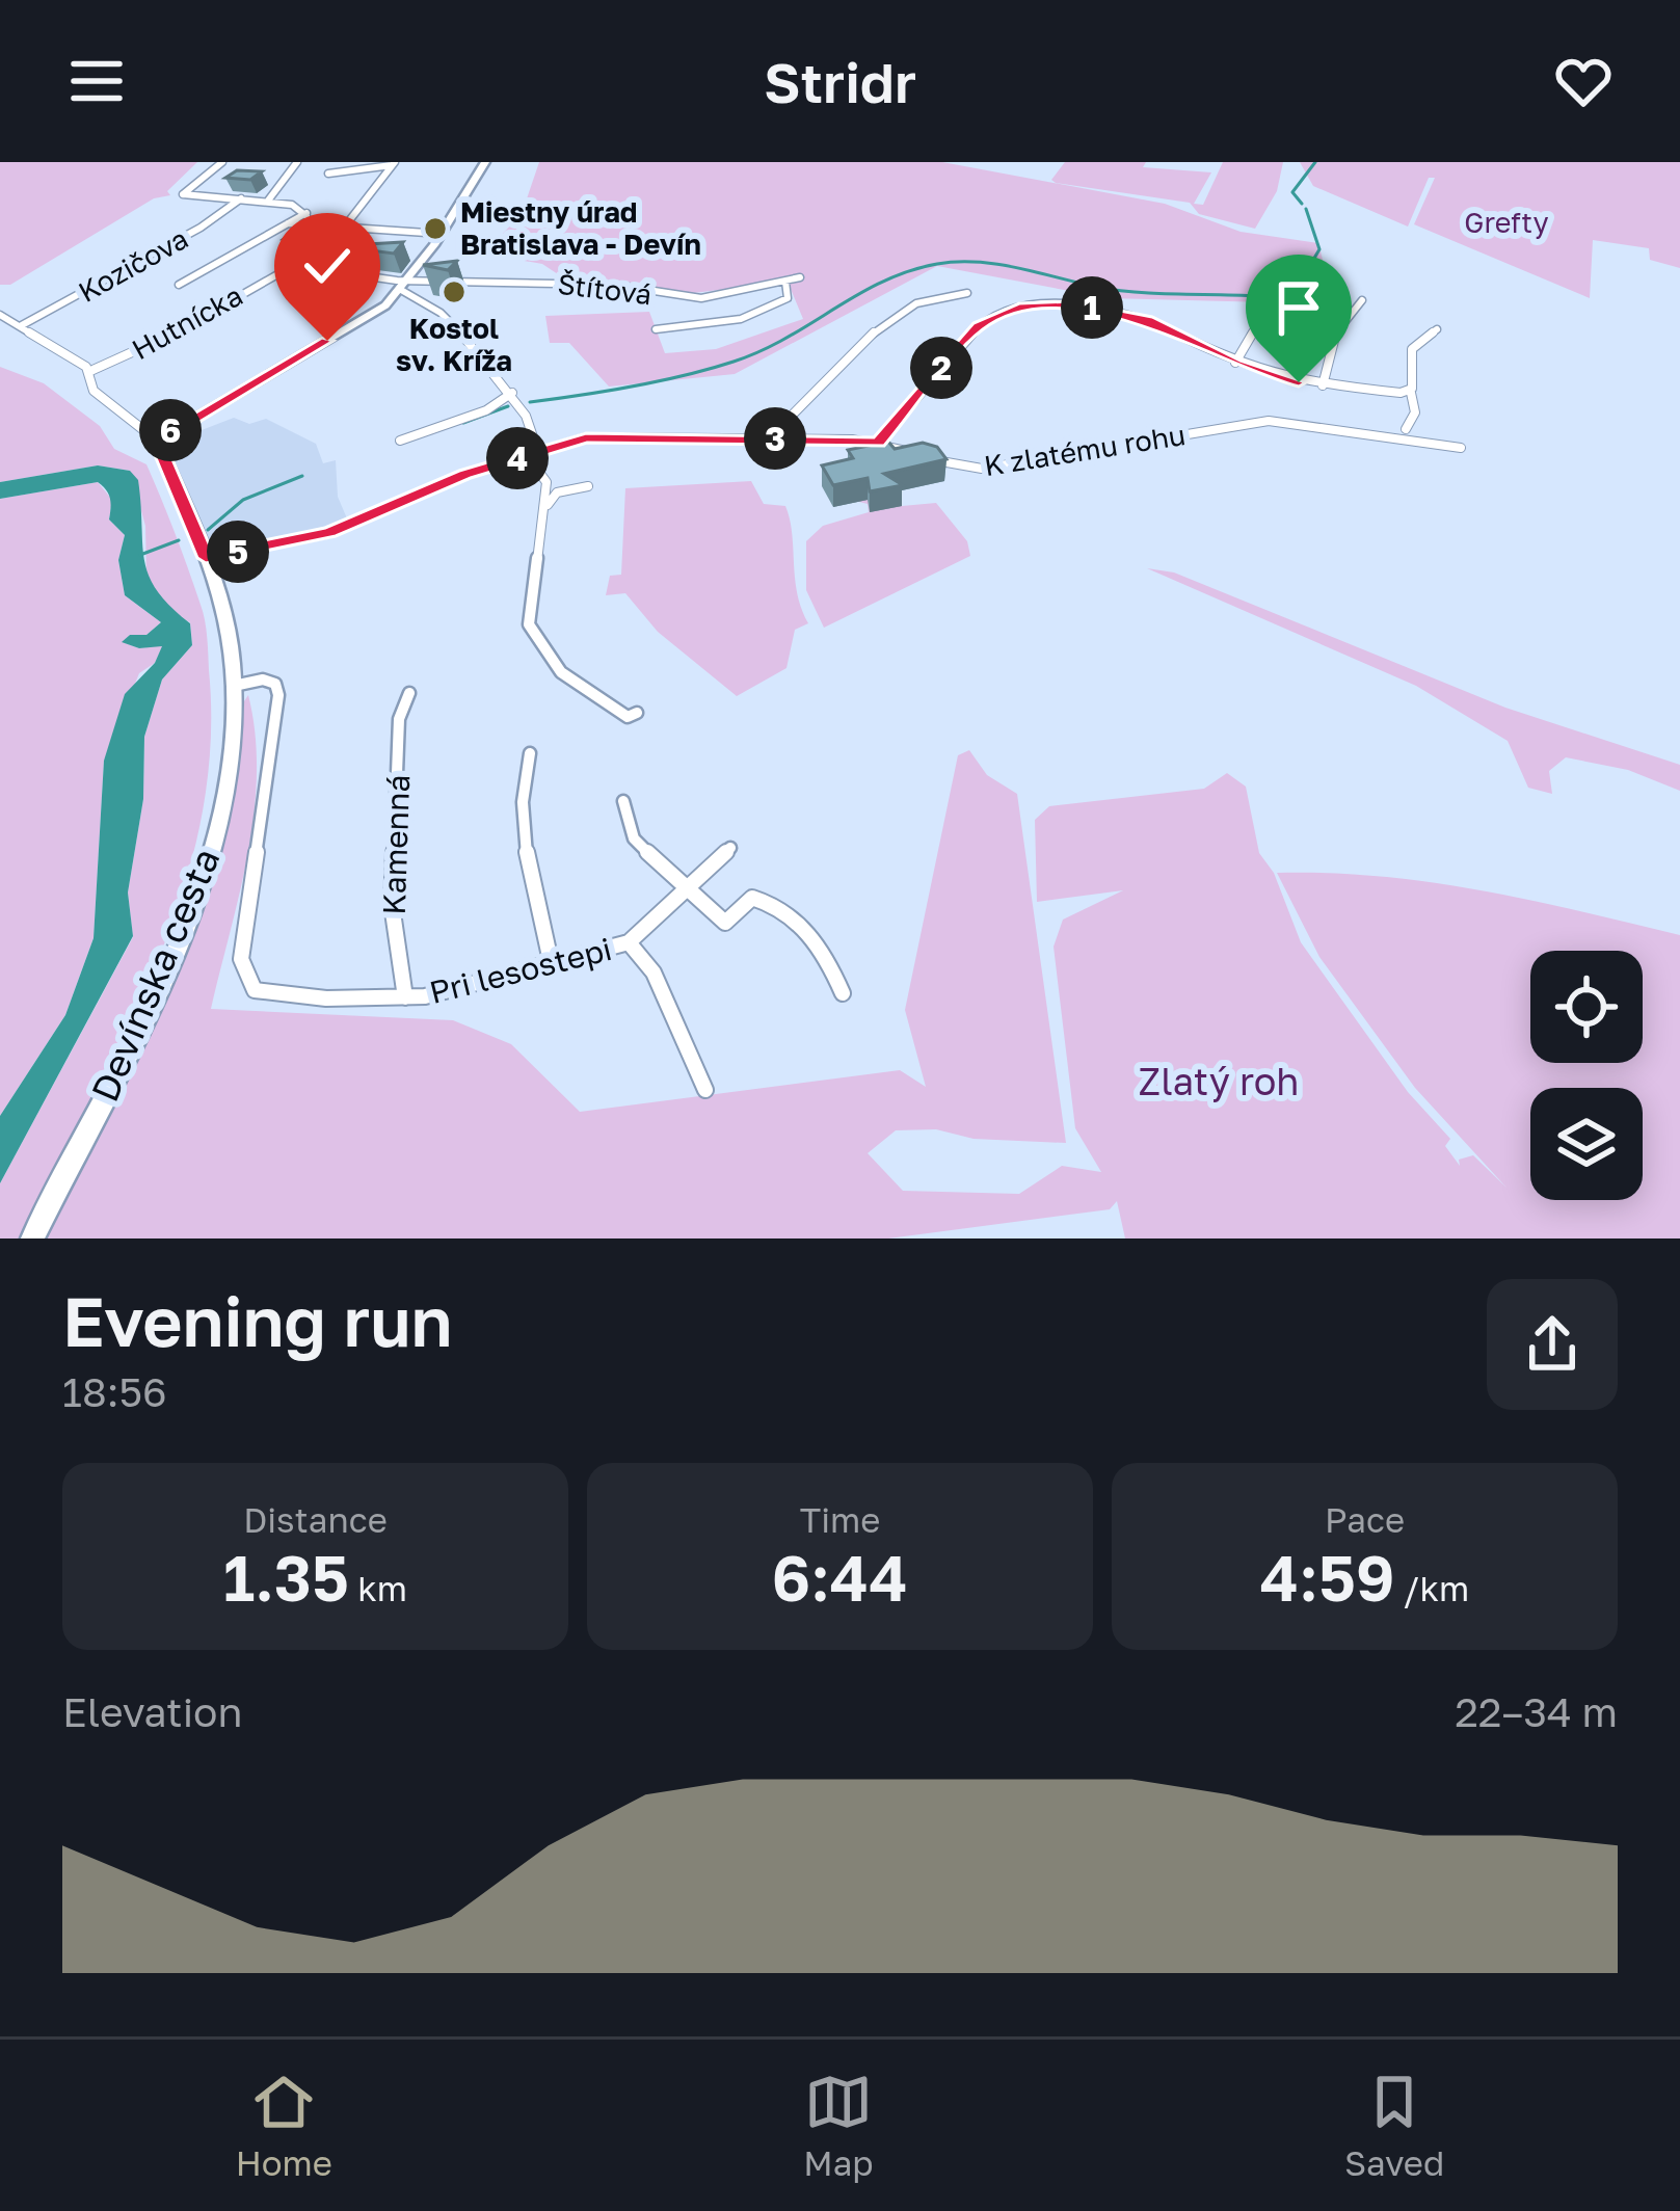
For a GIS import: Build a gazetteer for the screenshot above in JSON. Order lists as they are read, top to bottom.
{
  "streets": {
    "street": [
      "Kozičova",
      "Štítová",
      "Hutnícka",
      "K zlatému rohu",
      "Kamenná",
      "Pri lesostepi",
      "Devínska cesta"
    ]
  },
  "crossings": [
    ["K zlatému rohu", "Devínska cesta"],
    ["Kamenná", "Pri lesostepi"],
    ["Pri lesostepi", "Devínska cesta"]
  ],
  "parks": ["Grefty", "Zlatý roh"],
  "places": ["Miestny úrad Bratislava - Devín", "Kostol sv. Kríža"],
  "page": {
    "header": "Stridr",
    "pins": [
      "1",
      "2",
      "6",
      "3",
      "4",
      "5"
    ],
    "heading": ["Evening run", "18:56"],
    "stats": [
      ["Distance", "1.35 km"],
      ["Time", "6:44"],
      ["Pace", "4:59 /km"]
    ],
    "chart": ["Elevation", "22–34 m"],
    "tabs": ["Home", "Map", "Saved"]
  }
}
